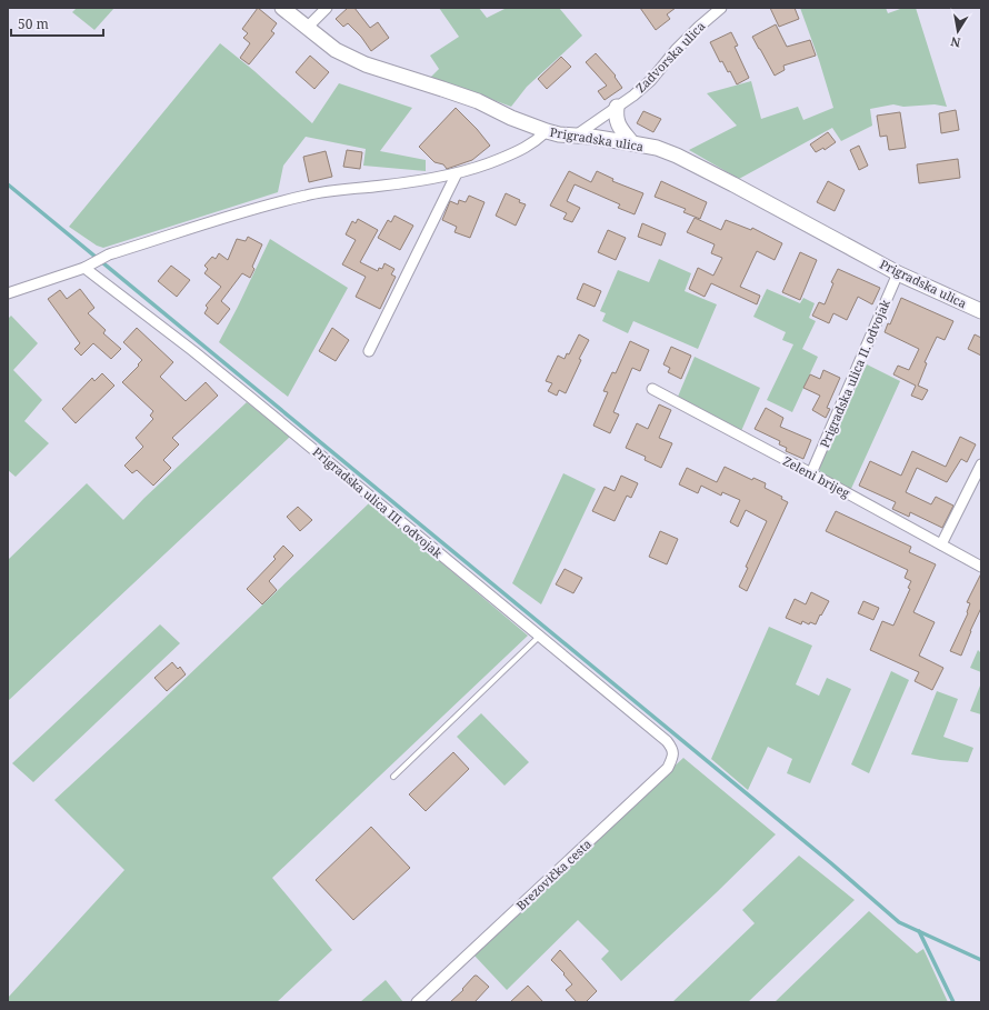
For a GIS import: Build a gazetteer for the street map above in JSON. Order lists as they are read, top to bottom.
{
  "streets": {
    "main road": ["Prigradska ulica"],
    "street": [
      "Zadvorska ulica",
      "Prigradska ulica II. odvojak",
      "Zeleni brijeg",
      "Prigradska ulica III. odvojak",
      "Brezovička cesta"
    ]
  },
  "crossings": [
    ["Zadvorska ulica", "Prigradska ulica"],
    ["Prigradska ulica", "Prigradska ulica II. odvojak"],
    ["Prigradska ulica II. odvojak", "Zeleni brijeg"],
    ["Prigradska ulica III. odvojak", "Brezovička cesta"]
  ],
  "scale_bar": "50 m",
  "north": "bottom"
}
